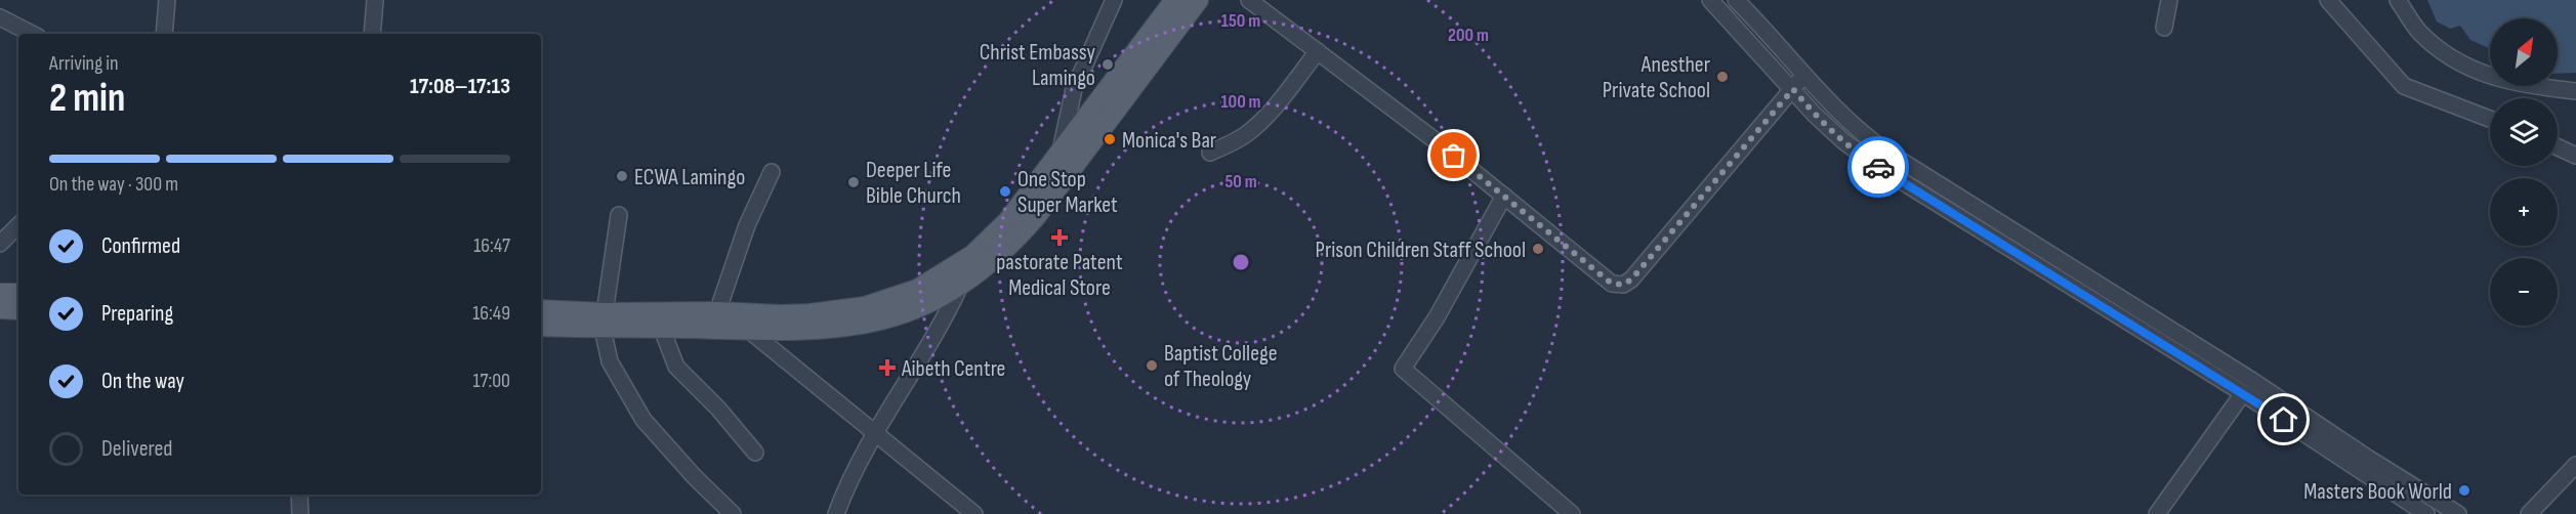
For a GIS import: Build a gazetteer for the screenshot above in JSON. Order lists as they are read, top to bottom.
{
  "places": {
    "other": [
      "Christ Embassy Lamingo",
      "Anesther Private School",
      "Monica's Bar",
      "ECWA Lamingo",
      "Deeper Life Bible Church",
      "One Stop Super Market",
      "Prison Children Staff School",
      "Baptist College of Theology",
      "Masters Book World"
    ],
    "health": ["pastorate Patent Medical Store", "Aibeth Centre"]
  },
  "north": "top right",
  "page": {
    "map_buttons": ["+", "−"],
    "heading": ["2 min", "Arriving in", "17:08–17:13"],
    "bar": "On the way · 300 m",
    "list": [
      ["Confirmed", "16:47"],
      ["Preparing", "16:49"],
      ["On the way", "17:00"],
      "Delivered"
    ]
  },
  "rings": [
    "150 m",
    "200 m",
    "100 m",
    "50 m"
  ]
}
